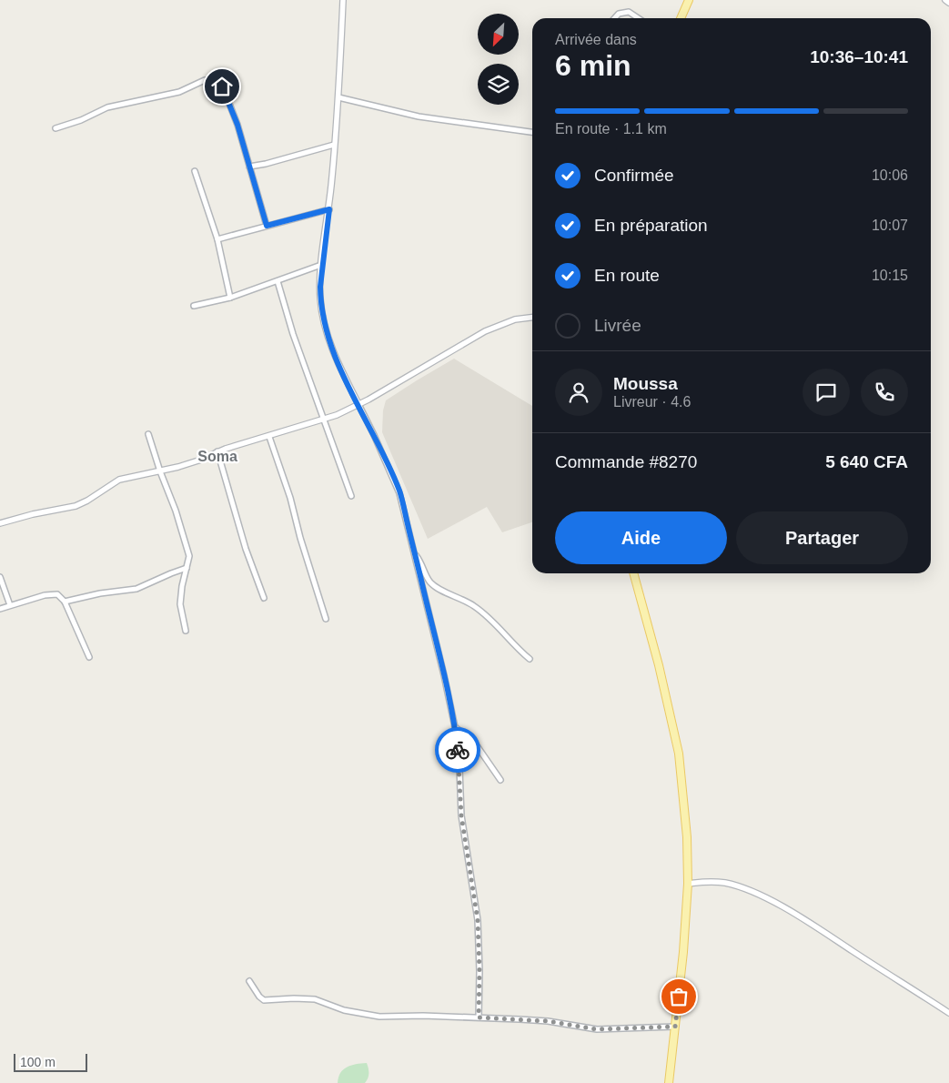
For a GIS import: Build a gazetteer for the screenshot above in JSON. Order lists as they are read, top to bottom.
{
  "districts": ["Soma"],
  "scale_bar": "100 m",
  "north": "bottom left",
  "page": {
    "heading": ["6 min", "Arrivée dans", "10:36–10:41"],
    "panel": [
      "Moussa",
      "Livreur · 4.6",
      "Commande #8270",
      "5 640 CFA"
    ],
    "bar": "En route · 1.1 km",
    "list": [
      ["Confirmée", "10:06"],
      ["En préparation", "10:07"],
      ["En route", "10:15"],
      "Livrée"
    ],
    "buttons": ["Aide", "Partager"],
    "scale": "100 m"
  }
}
